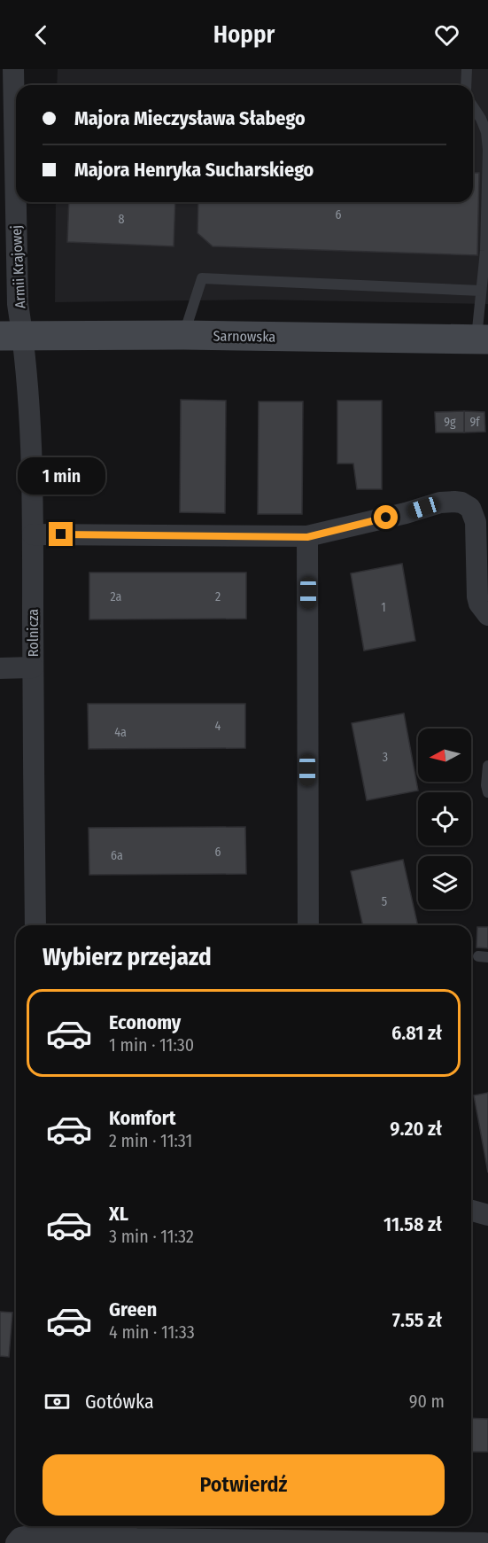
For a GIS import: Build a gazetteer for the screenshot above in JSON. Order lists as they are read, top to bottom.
{
  "streets": {
    "main road": ["Sarnowska"],
    "street": ["Armii Krajowej", "Rolnicza"]
  },
  "crossings": [
    ["Armii Krajowej", "Sarnowska"],
    ["Armii Krajowej", "Rolnicza"],
    ["Sarnowska", "Rolnicza"]
  ],
  "house_numbers": [
    "6",
    "8",
    "9g",
    "9f",
    "2a",
    "2",
    "1",
    "4",
    "4a",
    "3",
    "6",
    "6a",
    "5"
  ],
  "north": "left",
  "page": {
    "header": "Hoppr",
    "banner": ["Majora Mieczysława Słabego", "Majora Henryka Sucharskiego"],
    "bubble": "1 min",
    "heading": "Wybierz przejazd",
    "list": [
      {
        "name": "Economy",
        "note": "1 min · 11:30",
        "value": "6.81 zł"
      },
      {
        "name": "Komfort",
        "note": "2 min · 11:31",
        "value": "9.20 zł"
      },
      {
        "name": "XL",
        "note": "3 min · 11:32",
        "value": "11.58 zł"
      },
      {
        "name": "Green",
        "note": "4 min · 11:33",
        "value": "7.55 zł"
      }
    ],
    "pay": ["Gotówka", "90 m"],
    "buttons": "Potwierdź"
  }
}
